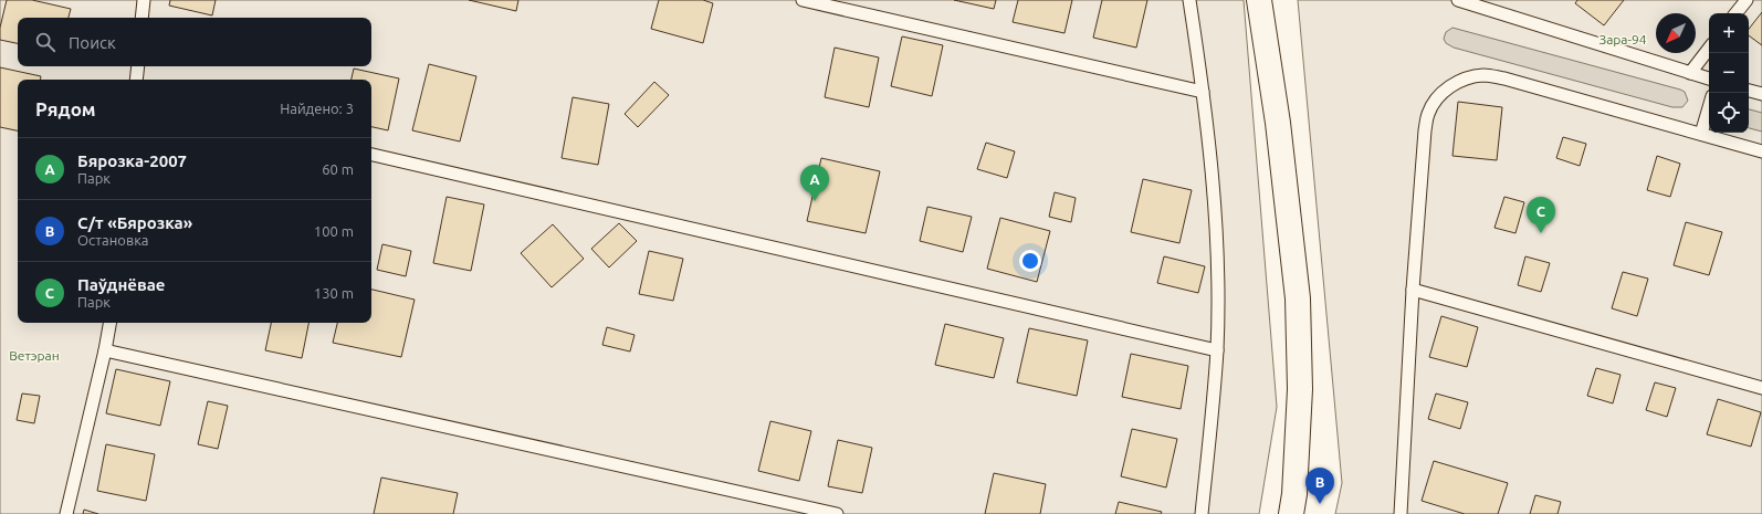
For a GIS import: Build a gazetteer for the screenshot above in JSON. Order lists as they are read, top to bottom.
{
  "parks": ["Зара-94", "Ветэран"],
  "north": "bottom left",
  "page": {
    "map_buttons": ["+", "−"],
    "search": "Поиск",
    "heading": ["Рядом", "Найдено: 3"],
    "list": [
      {
        "mark": "A",
        "name": "Бярозка-2007",
        "note": "Парк",
        "value": "60 m"
      },
      {
        "mark": "B",
        "name": "С/т «Бярозка»",
        "note": "Остановка",
        "value": "100 m"
      },
      {
        "mark": "C",
        "name": "Паўднёвае",
        "note": "Парк",
        "value": "130 m"
      }
    ],
    "pins": ["A", "C", "B"]
  }
}
